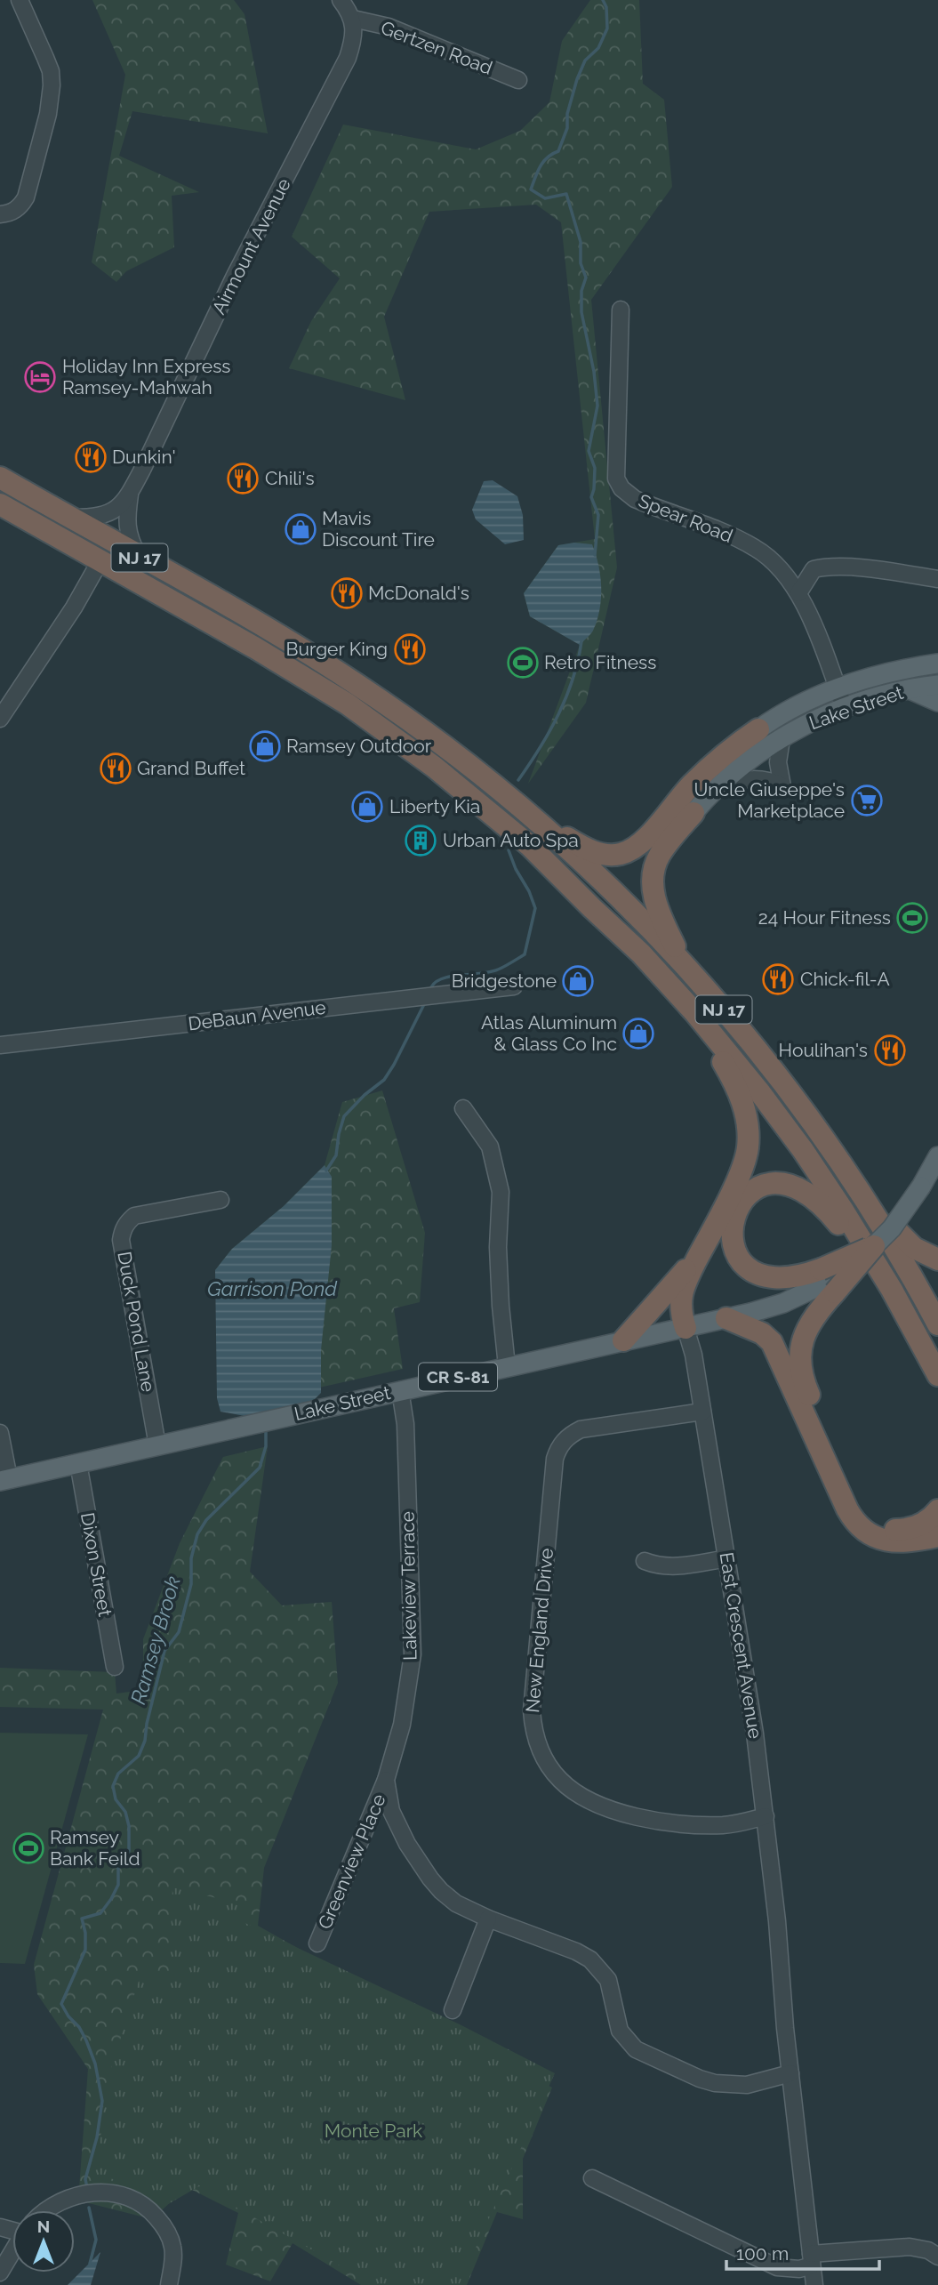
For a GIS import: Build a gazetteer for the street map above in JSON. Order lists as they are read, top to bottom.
{
  "streets": {
    "highway": ["NJ 17"],
    "main road": ["Lake Street", "CR S-81"],
    "street": [
      "Gertzen Road",
      "Airmount Avenue",
      "Spear Road",
      "DeBaun Avenue",
      "Duck Pond Lane",
      "Dixon Street",
      "Lakeview Terrace",
      "New England Drive",
      "East Crescent Avenue",
      "Greenview Place"
    ]
  },
  "crossings": [
    ["Gertzen Road", "Airmount Avenue"],
    ["Airmount Avenue", "NJ 17"],
    ["Spear Road", "Lake Street"],
    ["Lake Street", "Duck Pond Lane"],
    ["Lake Street", "Dixon Street"],
    ["Lake Street", "Lakeview Terrace"],
    ["Lake Street", "East Crescent Avenue"],
    ["Lakeview Terrace", "East Crescent Avenue"],
    ["Lakeview Terrace", "Greenview Place"],
    ["New England Drive", "East Crescent Avenue"]
  ],
  "water": ["Garrison Pond", "Ramsey Brook"],
  "parks": ["Monte Park"],
  "places": {
    "hotel": ["Holiday Inn Express Ramsey-Mahwah"],
    "restaurant": [
      "Dunkin'",
      "Chili's",
      "McDonald's",
      "Burger King",
      "Grand Buffet",
      "Chick-fil-A",
      "Houlihan's"
    ],
    "shop": [
      "Mavis Discount Tire",
      "Ramsey Outdoor",
      "Liberty Kia",
      "Bridgestone",
      "Atlas Aluminum & Glass Co Inc"
    ],
    "sports": ["Retro Fitness", "24 Hour Fitness", "Ramsey Bank Feild"],
    "supermarket": ["Uncle Giuseppe's Marketplace"],
    "building": ["Urban Auto Spa"]
  },
  "scale_bar": "100 m",
  "north": "top"
}
